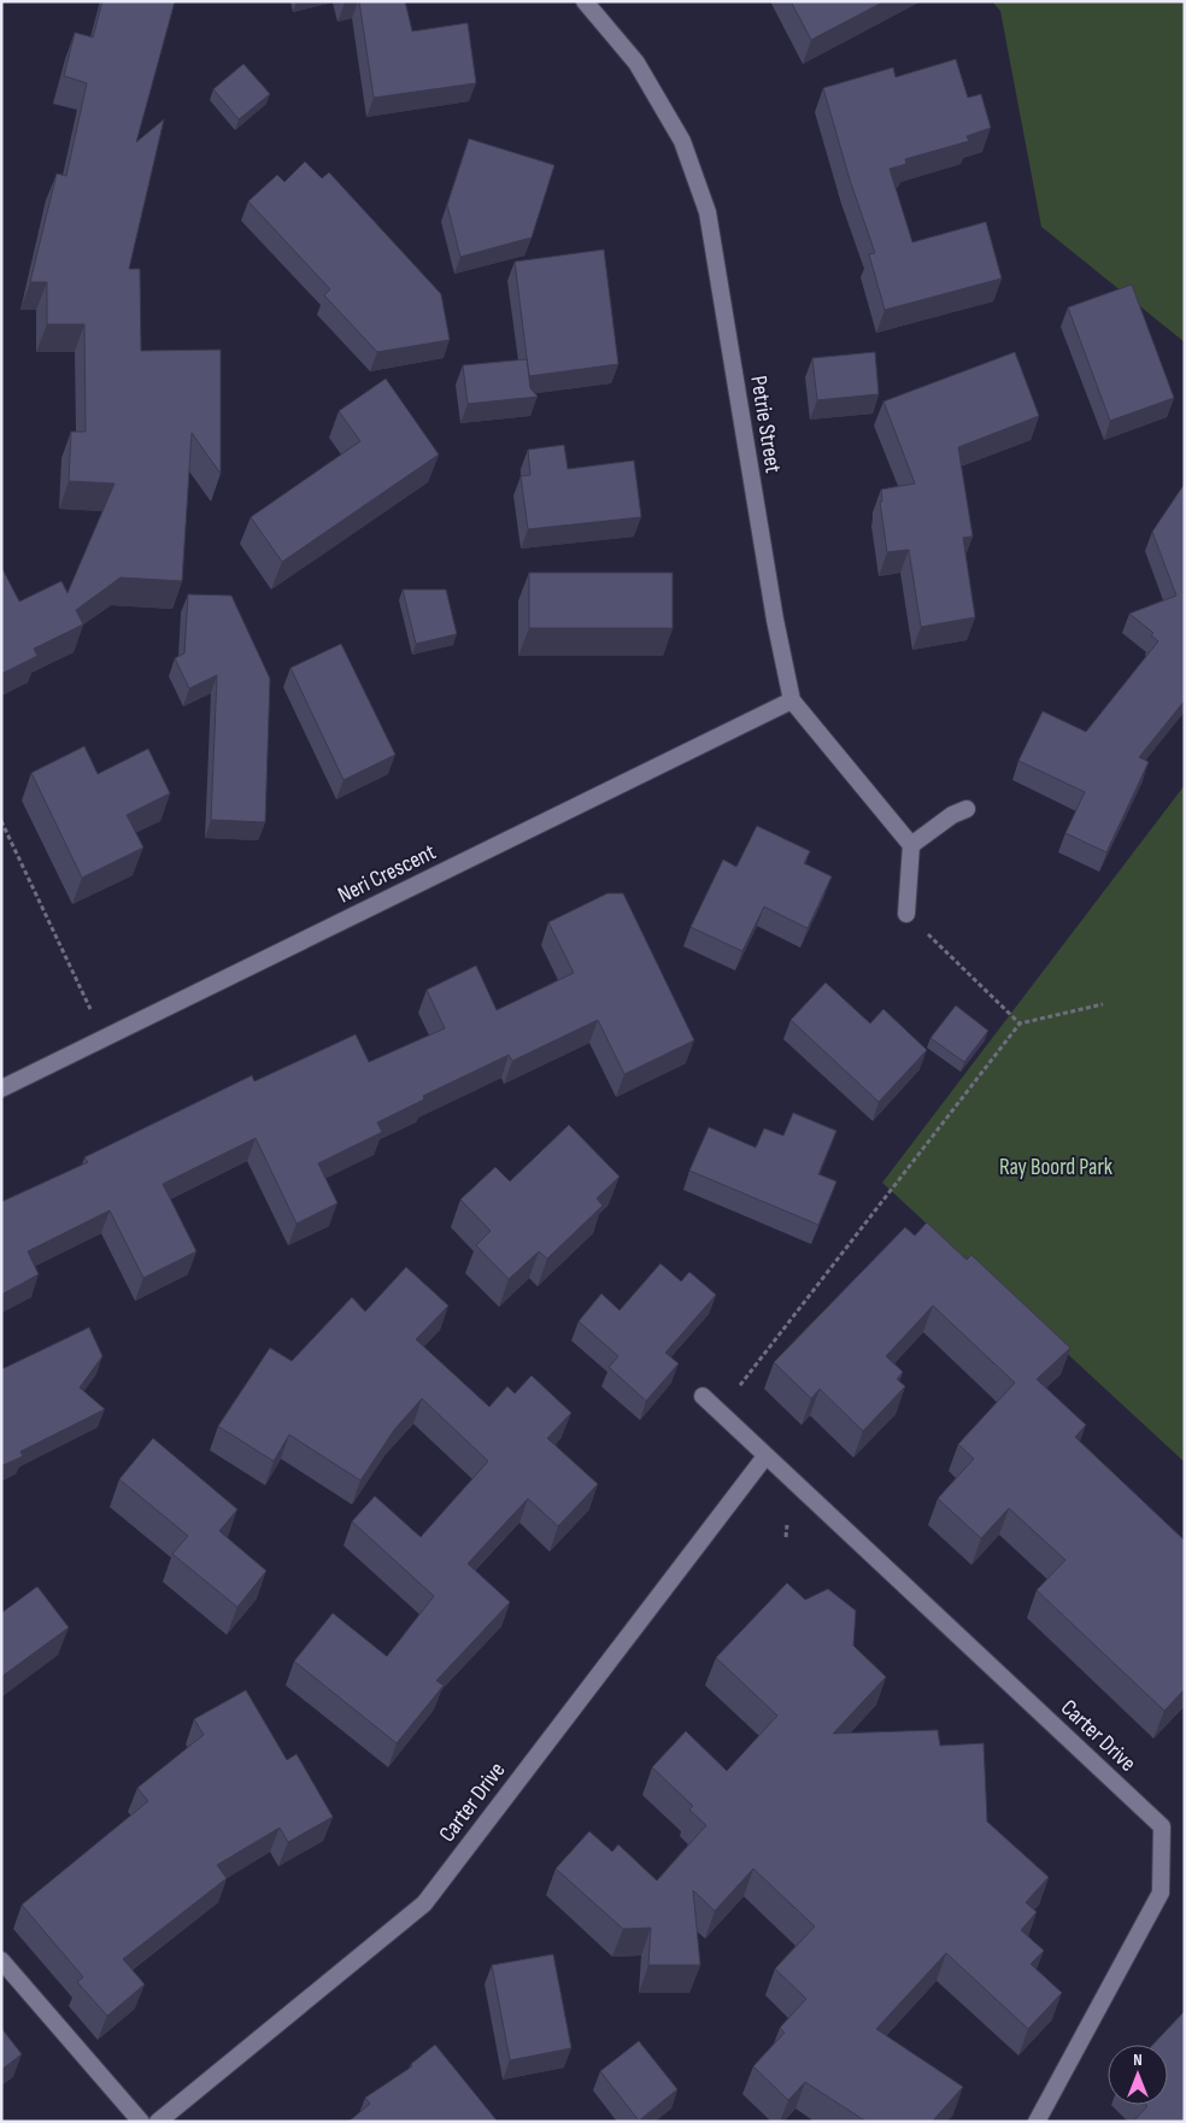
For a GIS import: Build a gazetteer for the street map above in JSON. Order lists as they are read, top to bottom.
{
  "streets": {
    "street": ["Petrie Street", "Neri Crescent", "Carter Drive"]
  },
  "crossings": [
    ["Petrie Street", "Neri Crescent"]
  ],
  "parks": ["Ray Boord Park"],
  "north": "top"
}
